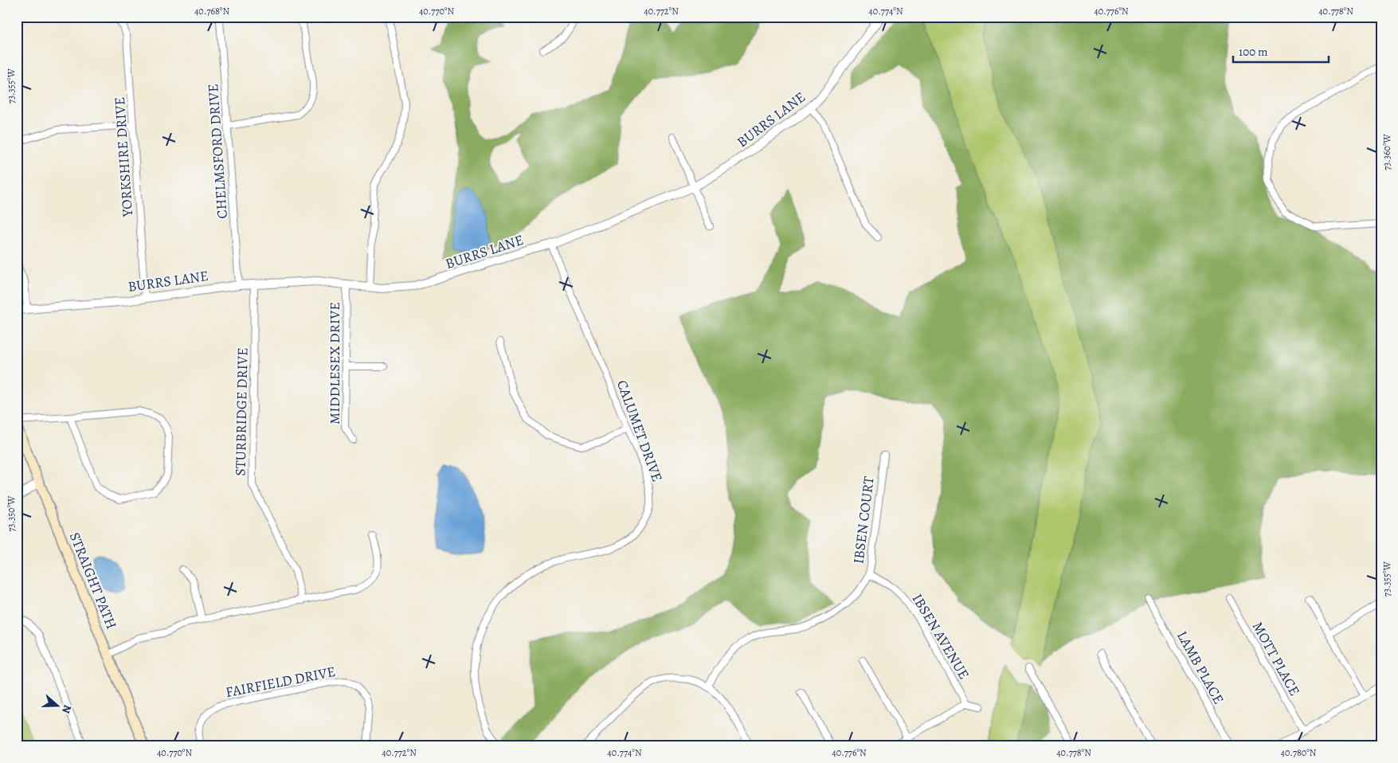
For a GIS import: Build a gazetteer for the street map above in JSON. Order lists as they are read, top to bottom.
{
  "streets": {
    "main road": ["STRAIGHT PATH"],
    "street": [
      "BURRS LANE",
      "CHELMSFORD DRIVE",
      "YORKSHIRE DRIVE",
      "MIDDLESEX DRIVE",
      "STURBRIDGE DRIVE",
      "CALUMET DRIVE",
      "IBSEN COURT",
      "IBSEN AVENUE",
      "MOTT PLACE",
      "LAMB PLACE",
      "FAIRFIELD DRIVE"
    ]
  },
  "crossings": [
    ["BURRS LANE", "CHELMSFORD DRIVE"],
    ["BURRS LANE", "YORKSHIRE DRIVE"],
    ["BURRS LANE", "MIDDLESEX DRIVE"],
    ["BURRS LANE", "STURBRIDGE DRIVE"],
    ["BURRS LANE", "CALUMET DRIVE"],
    ["IBSEN COURT", "IBSEN AVENUE"]
  ],
  "scale_bar": "100 m",
  "north": "right",
  "coordinates": [
    "40.768°N",
    "40.770°N",
    "40.772°N",
    "40.774°N",
    "40.776°N",
    "40.778°N",
    "73.355°W",
    "73.360°W",
    "73.350°W",
    "40.780°N"
  ]
}
